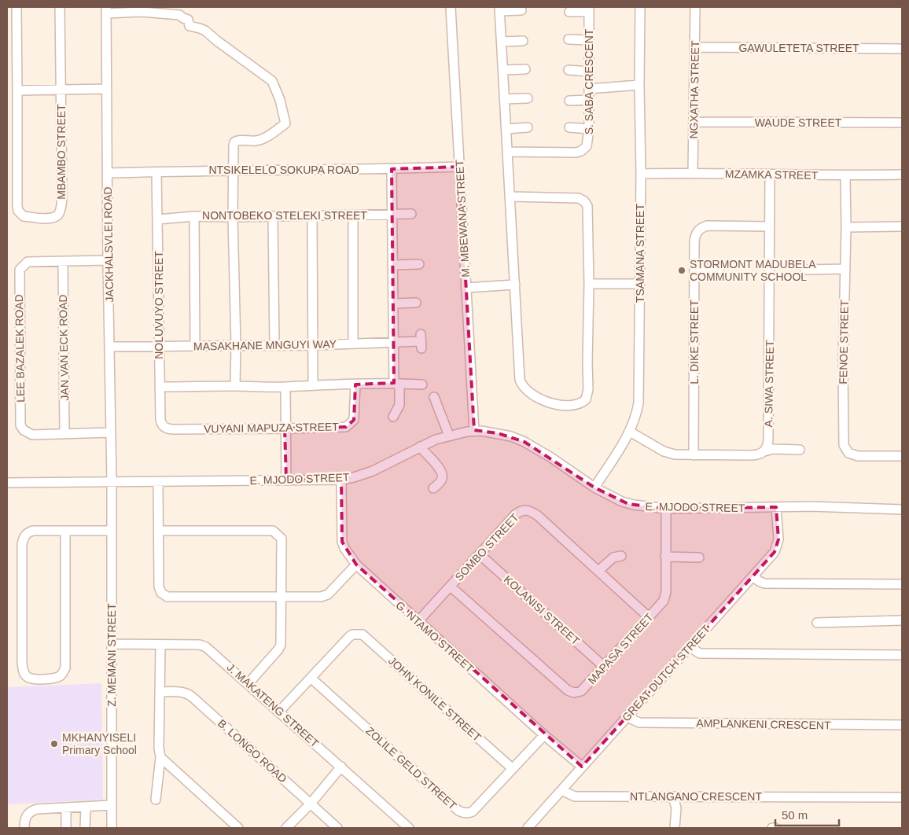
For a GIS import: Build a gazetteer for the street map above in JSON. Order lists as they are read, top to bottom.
{
  "streets": {
    "street": [
      "GAWULETETA STREET",
      "S. SABA CRESCENT",
      "NGXATHA STREET",
      "WAUDE STREET",
      "MBAMBO STREET",
      "NTSIKELELO SOKUPA ROAD",
      "MZAMKA STREET",
      "NONTOBEKO STELEKI STREET",
      "M. MBEWANA STREET",
      "JACKHALSVLEI ROAD",
      "TSAMANA STREET",
      "NOLUVUYO STREET",
      "L. DIKE STREET",
      "FENOE STREET",
      "MASAKHANE MNGUYI WAY",
      "JAN VAN ECK ROAD",
      "LEE BAZALEK ROAD",
      "A. SIWA STREET",
      "VUYANI MAPUZA STREET",
      "E. MJODO STREET",
      "SOMBO STREET",
      "KOLANISI STREET",
      "G. NTAMO STREET",
      "MAPASA STREET",
      "Z. MEMANI STREET",
      "GREAT DUTCH STREET",
      "JOHN KONILE STREET",
      "J. MAKATENG STREET",
      "AMPLANKENI CRESCENT",
      "B. LONGO ROAD",
      "ZOLILE GELD STREET",
      "NTLANGANO CRESCENT"
    ]
  },
  "crossings": [
    ["GAWULETETA STREET", "NGXATHA STREET"],
    ["NGXATHA STREET", "WAUDE STREET"],
    ["NGXATHA STREET", "MZAMKA STREET"],
    ["NTSIKELELO SOKUPA ROAD", "M. MBEWANA STREET"],
    ["NTSIKELELO SOKUPA ROAD", "JACKHALSVLEI ROAD"],
    ["NTSIKELELO SOKUPA ROAD", "NOLUVUYO STREET"],
    ["MZAMKA STREET", "TSAMANA STREET"],
    ["MZAMKA STREET", "FENOE STREET"],
    ["MZAMKA STREET", "A. SIWA STREET"],
    ["NONTOBEKO STELEKI STREET", "NOLUVUYO STREET"],
    ["M. MBEWANA STREET", "E. MJODO STREET"],
    ["JACKHALSVLEI ROAD", "MASAKHANE MNGUYI WAY"],
    ["JACKHALSVLEI ROAD", "LEE BAZALEK ROAD"],
    ["JACKHALSVLEI ROAD", "E. MJODO STREET"],
    ["JACKHALSVLEI ROAD", "Z. MEMANI STREET"],
    ["TSAMANA STREET", "E. MJODO STREET"],
    ["NOLUVUYO STREET", "MASAKHANE MNGUYI WAY"],
    ["NOLUVUYO STREET", "VUYANI MAPUZA STREET"],
    ["L. DIKE STREET", "A. SIWA STREET"],
    ["JAN VAN ECK ROAD", "LEE BAZALEK ROAD"],
    ["E. MJODO STREET", "G. NTAMO STREET"],
    ["E. MJODO STREET", "MAPASA STREET"],
    ["E. MJODO STREET", "Z. MEMANI STREET"],
    ["E. MJODO STREET", "GREAT DUTCH STREET"],
    ["SOMBO STREET", "KOLANISI STREET"],
    ["SOMBO STREET", "G. NTAMO STREET"],
    ["SOMBO STREET", "MAPASA STREET"],
    ["KOLANISI STREET", "MAPASA STREET"],
    ["G. NTAMO STREET", "GREAT DUTCH STREET"],
    ["G. NTAMO STREET", "ZOLILE GELD STREET"],
    ["Z. MEMANI STREET", "J. MAKATENG STREET"],
    ["GREAT DUTCH STREET", "AMPLANKENI CRESCENT"],
    ["GREAT DUTCH STREET", "NTLANGANO CRESCENT"],
    ["JOHN KONILE STREET", "ZOLILE GELD STREET"]
  ],
  "places": ["STORMONT MADUBELA COMMUNITY SCHOOL", "MKHANYISELI Primary School"],
  "scale_bar": "50 m"
}
